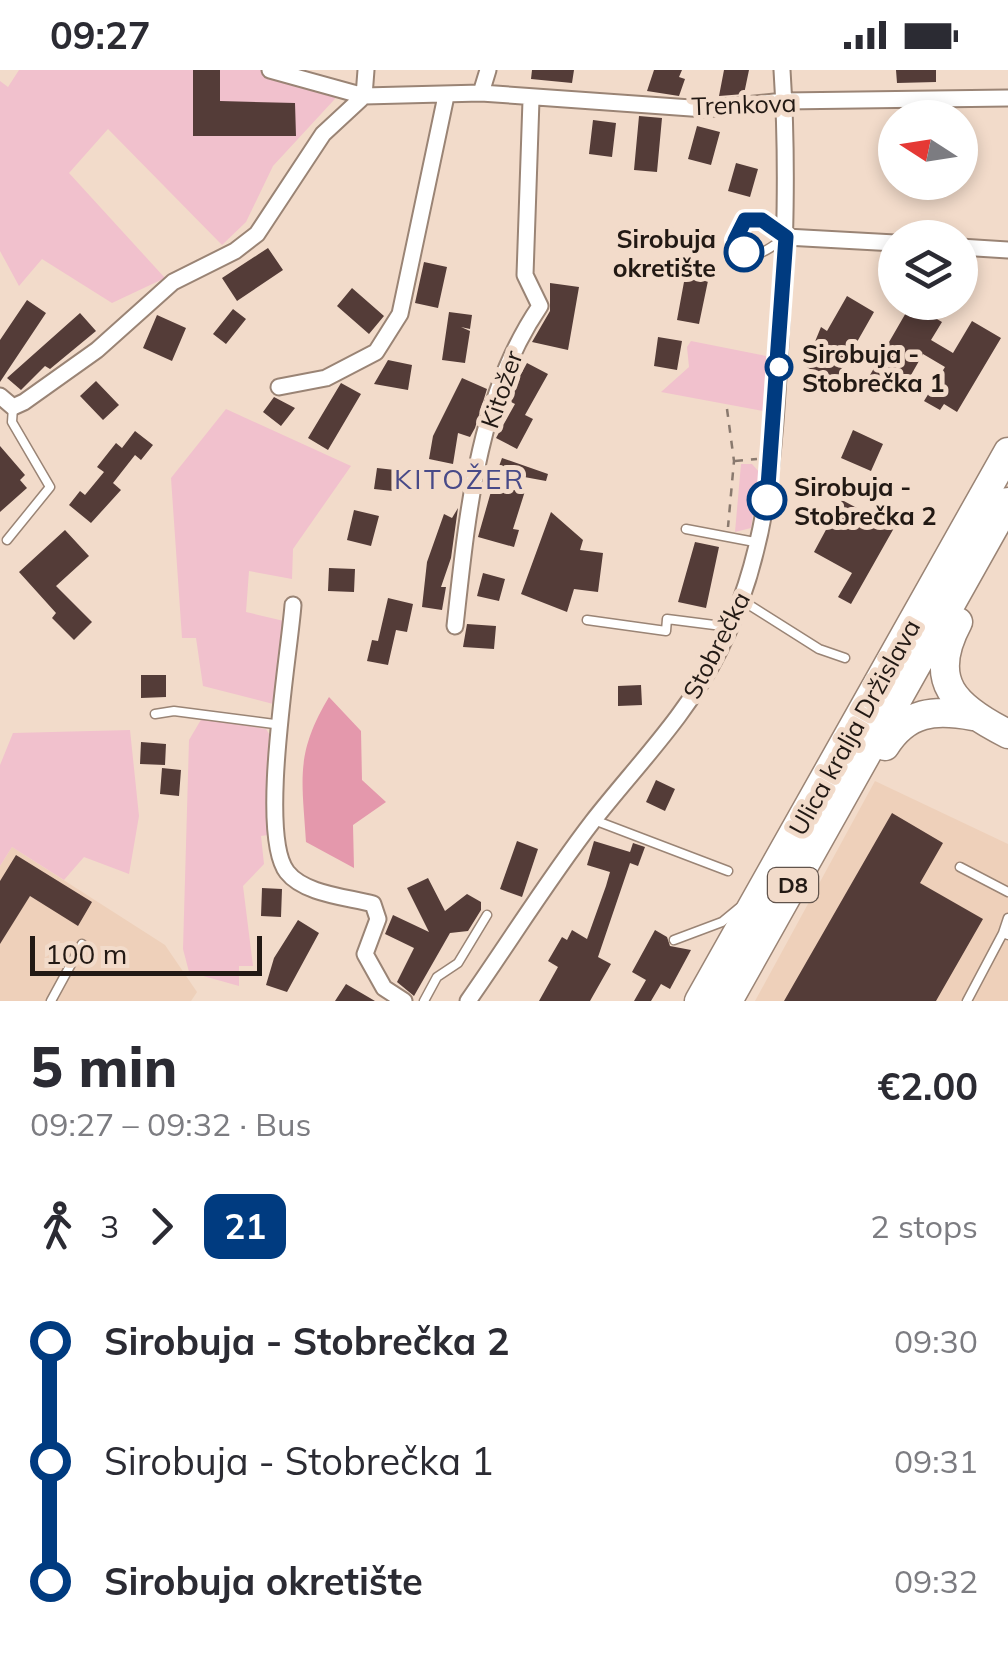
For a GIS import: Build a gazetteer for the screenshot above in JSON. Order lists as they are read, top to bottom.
{
  "streets": {
    "highway": ["Ulica kralja Držislava", "D8"],
    "street": ["Trenkova", "Kitožer", "Stobrečka"]
  },
  "crossings": [
    ["Trenkova", "Kitožer"],
    ["Trenkova", "Stobrečka"]
  ],
  "districts": ["KITOŽER"],
  "places": ["Sirobuja okretište", "Sirobuja - Stobrečka 1", "Sirobuja - Stobrečka 2"],
  "lines": ["bus line 21"],
  "scale_bar": "100 m",
  "north": "left",
  "page": {
    "status": "09:27",
    "scale": "100 m",
    "heading": ["5 min", "09:27 – 09:32 · Bus", "€2.00"],
    "legs": ["3", "21", "2 stops"],
    "list": [
      {
        "name": "Sirobuja - Stobrečka 2",
        "value": "09:30"
      },
      {
        "name": "Sirobuja - Stobrečka 1",
        "value": "09:31"
      },
      {
        "name": "Sirobuja okretište",
        "value": "09:32"
      }
    ]
  }
}
